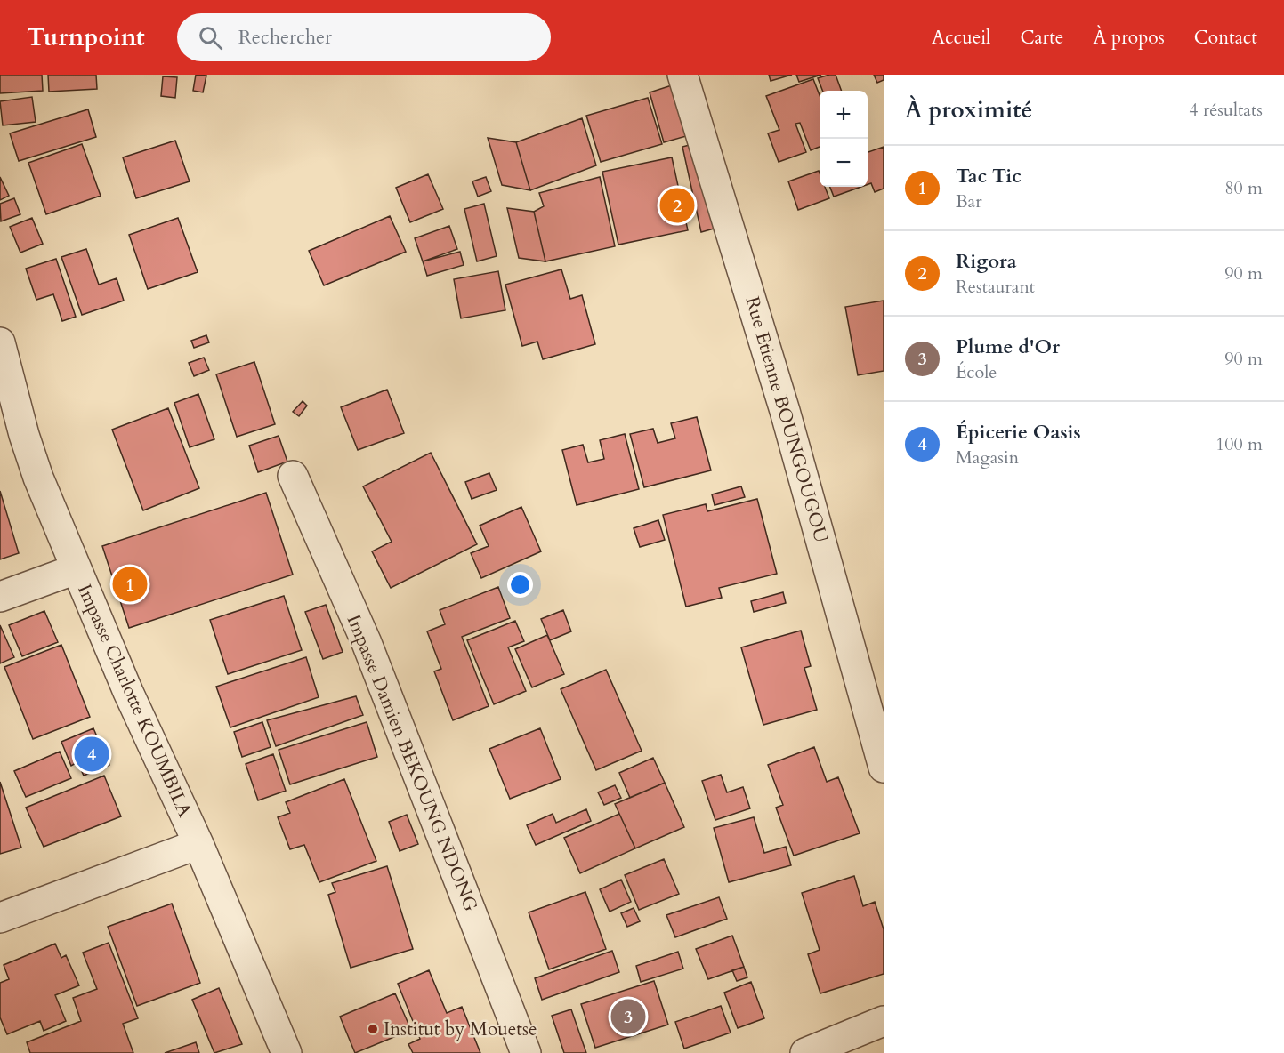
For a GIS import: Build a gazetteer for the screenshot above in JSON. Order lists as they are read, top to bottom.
{
  "streets": {
    "street": ["Rue Etienne BOUNGOUGOU", "Impasse Charlotte KOUMBILA", "Impasse Damien BEKOUNG NDONG"]
  },
  "places": ["Institut by Mouetse"],
  "page": {
    "header": "Turnpoint",
    "search": "Rechercher",
    "nav": [
      "Accueil",
      "Carte",
      "À propos",
      "Contact"
    ],
    "heading": ["À proximité", "4 résultats"],
    "map_buttons": ["+", "−"],
    "list": [
      {
        "mark": "1",
        "name": "Tac Tic",
        "note": "Bar",
        "value": "80 m"
      },
      {
        "mark": "2",
        "name": "Rigora",
        "note": "Restaurant",
        "value": "90 m"
      },
      {
        "mark": "3",
        "name": "Plume d'Or",
        "note": "École",
        "value": "90 m"
      },
      {
        "mark": "4",
        "name": "Épicerie Oasis",
        "note": "Magasin",
        "value": "100 m"
      }
    ],
    "pins": [
      "2",
      "1",
      "4",
      "3"
    ]
  }
}
